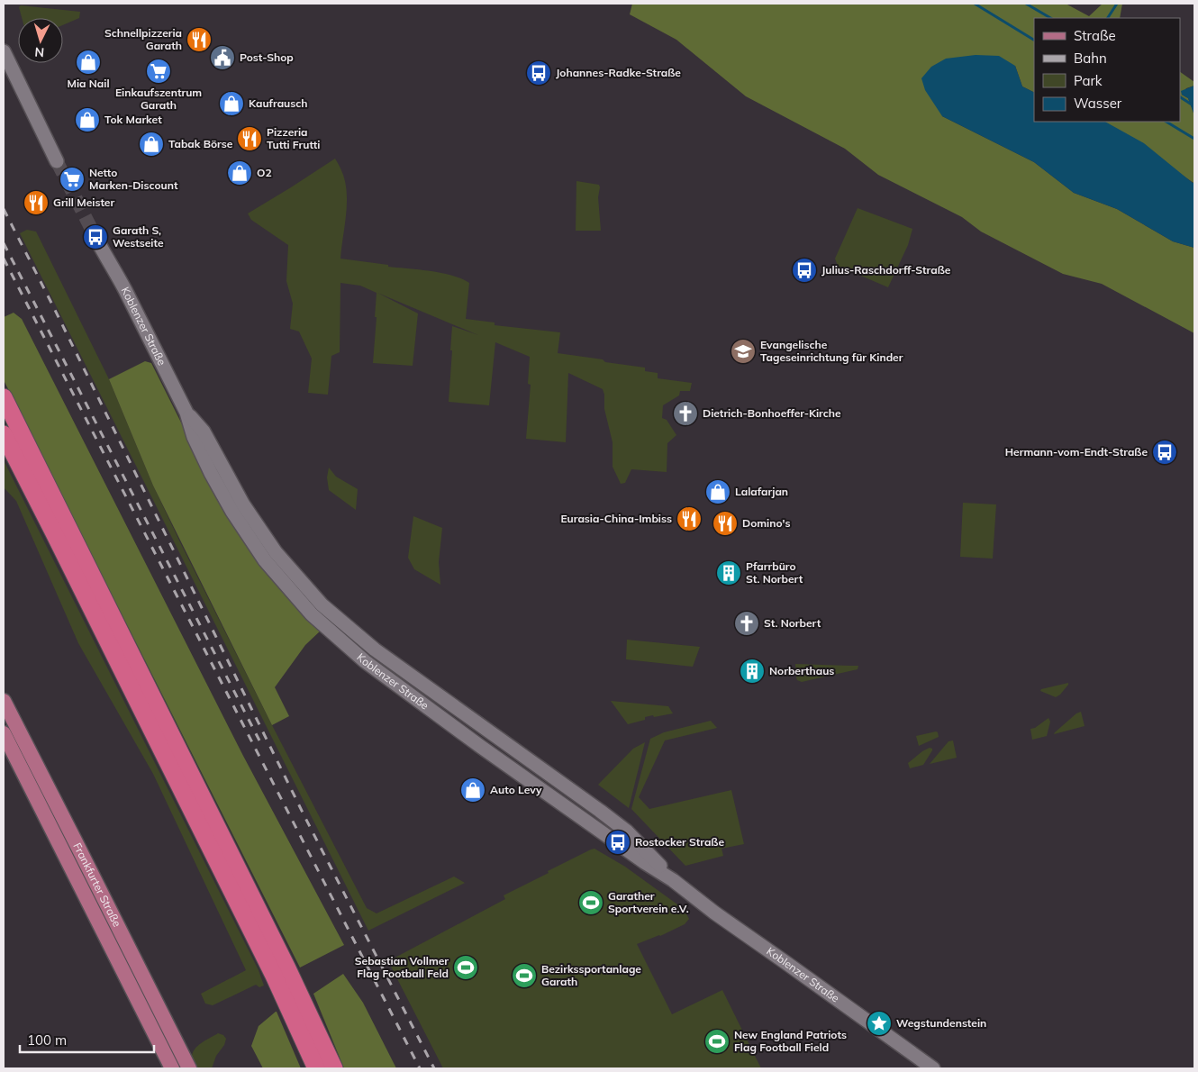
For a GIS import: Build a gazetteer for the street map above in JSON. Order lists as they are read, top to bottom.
{
  "streets": {
    "main road": ["Koblenzer Straße", "Frankfurter Straße"]
  },
  "places": {
    "restaurant": [
      "Schnellpizzeria Garath",
      "Pizzeria Tutti Frutti",
      "Grill Meister",
      "Eurasia-China-Imbiss",
      "Domino's"
    ],
    "public building": ["Post-Shop"],
    "shop": [
      "Mia Nail",
      "Kaufrausch",
      "Tok Market",
      "Tabak Börse",
      "O2",
      "Lalafarjan",
      "Auto Levy"
    ],
    "supermarket": ["Einkaufszentrum Garath", "Netto Marken-Discount"],
    "bus stop": [
      "Johannes-Radke-Straße",
      "Garath S, Westseite",
      "Julius-Raschdorff-Straße",
      "Hermann-vom-Endt-Straße",
      "Rostocker Straße"
    ],
    "school or university": ["Evangelische Tageseinrichtung für Kinder"],
    "church": ["Dietrich-Bonhoeffer-Kirche", "St. Norbert"],
    "building": ["Pfarrbüro St. Norbert", "Norberthaus"],
    "sports": [
      "Garather Sportverein e.V.",
      "Sebastian Vollmer Flag Football Feld",
      "Bezirkssportanlage Garath",
      "New England Patriots Flag Football Field"
    ],
    "place": ["Wegstundenstein"]
  },
  "legend": [
    "Straße",
    "Bahn",
    "Park",
    "Wasser"
  ],
  "scale_bar": "100 m",
  "north": "bottom"
}
